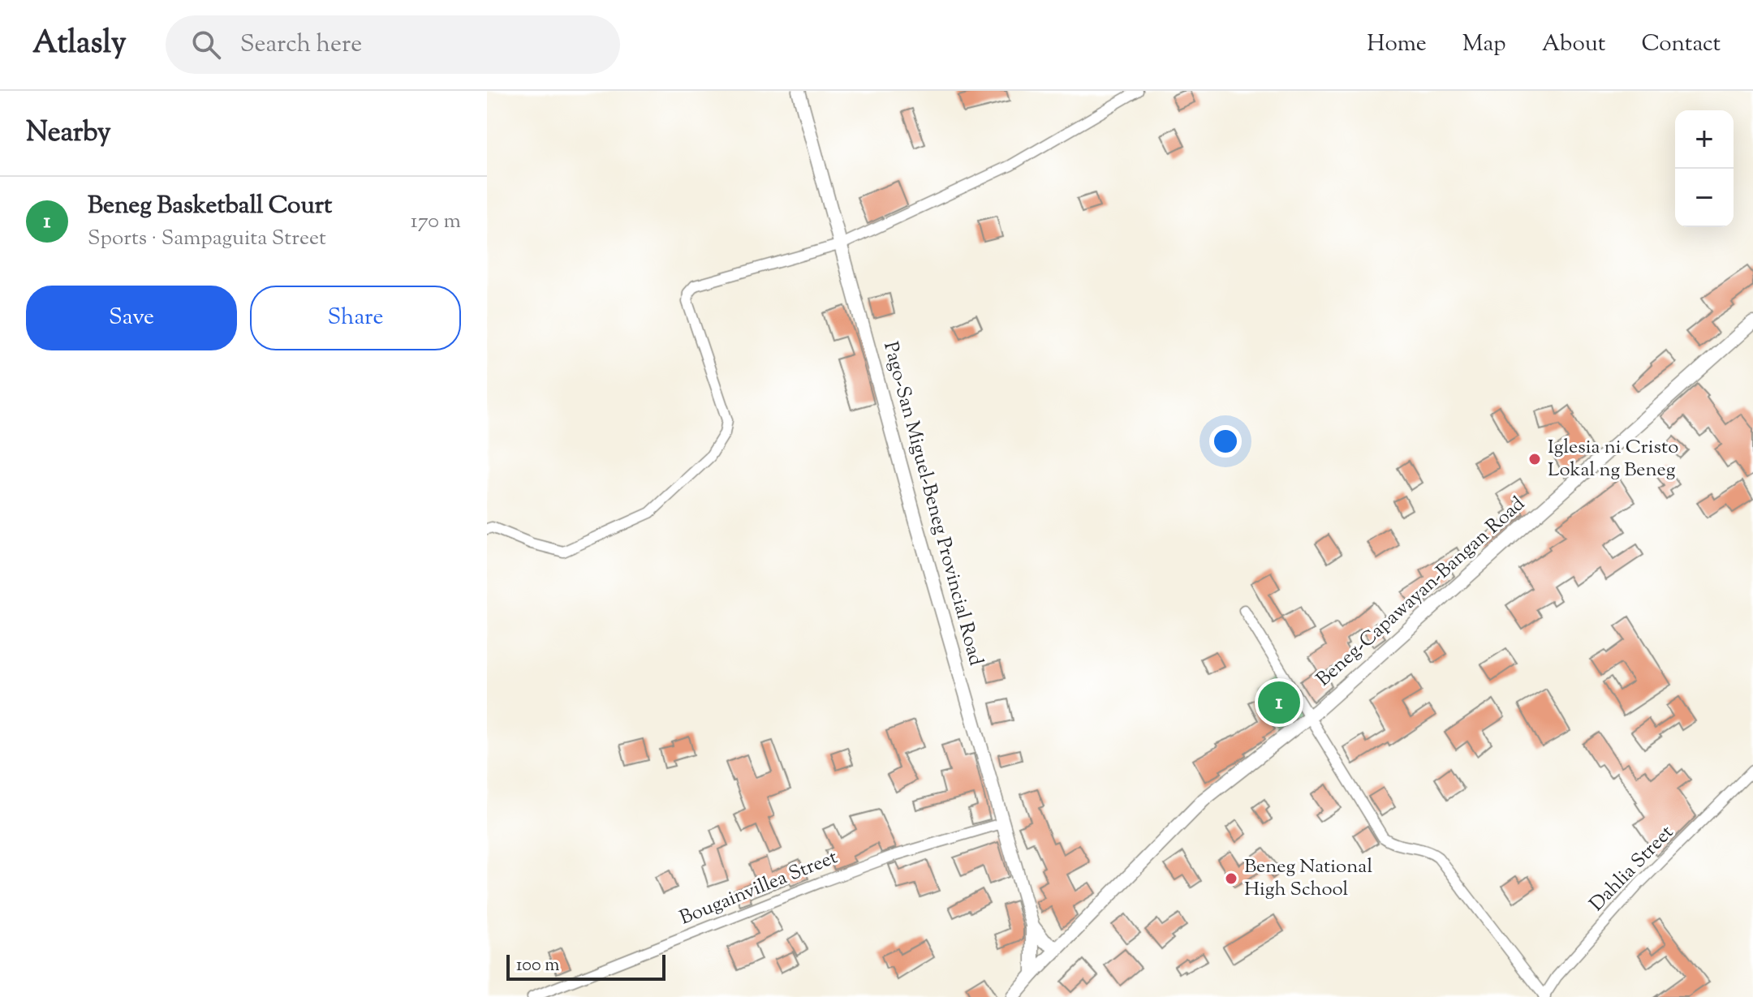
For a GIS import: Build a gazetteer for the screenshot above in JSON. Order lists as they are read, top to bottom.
{
  "streets": {
    "main road": ["Pago-San Miguel-Beneg Provincial Road", "Beneg-Capawayan-Bangan Road"],
    "street": ["Dahlia Street", "Bougainvillea Street"]
  },
  "crossings": [
    ["Pago-San Miguel-Beneg Provincial Road", "Bougainvillea Street"]
  ],
  "places": ["Iglesia ni Cristo Lokal ng Beneg", "Beneg National High School"],
  "scale_bar": "100 m",
  "page": {
    "header": "Atlasly",
    "search": "Search here",
    "nav": [
      "Home",
      "Map",
      "About",
      "Contact"
    ],
    "heading": "Nearby",
    "map_buttons": ["+", "−"],
    "list": [
      {
        "mark": "1",
        "name": "Beneg Basketball Court",
        "note": "Sports · Sampaguita Street",
        "value": "170 m"
      }
    ],
    "buttons": ["Save", "Share"],
    "pins": "1",
    "scale": "100 m"
  }
}
